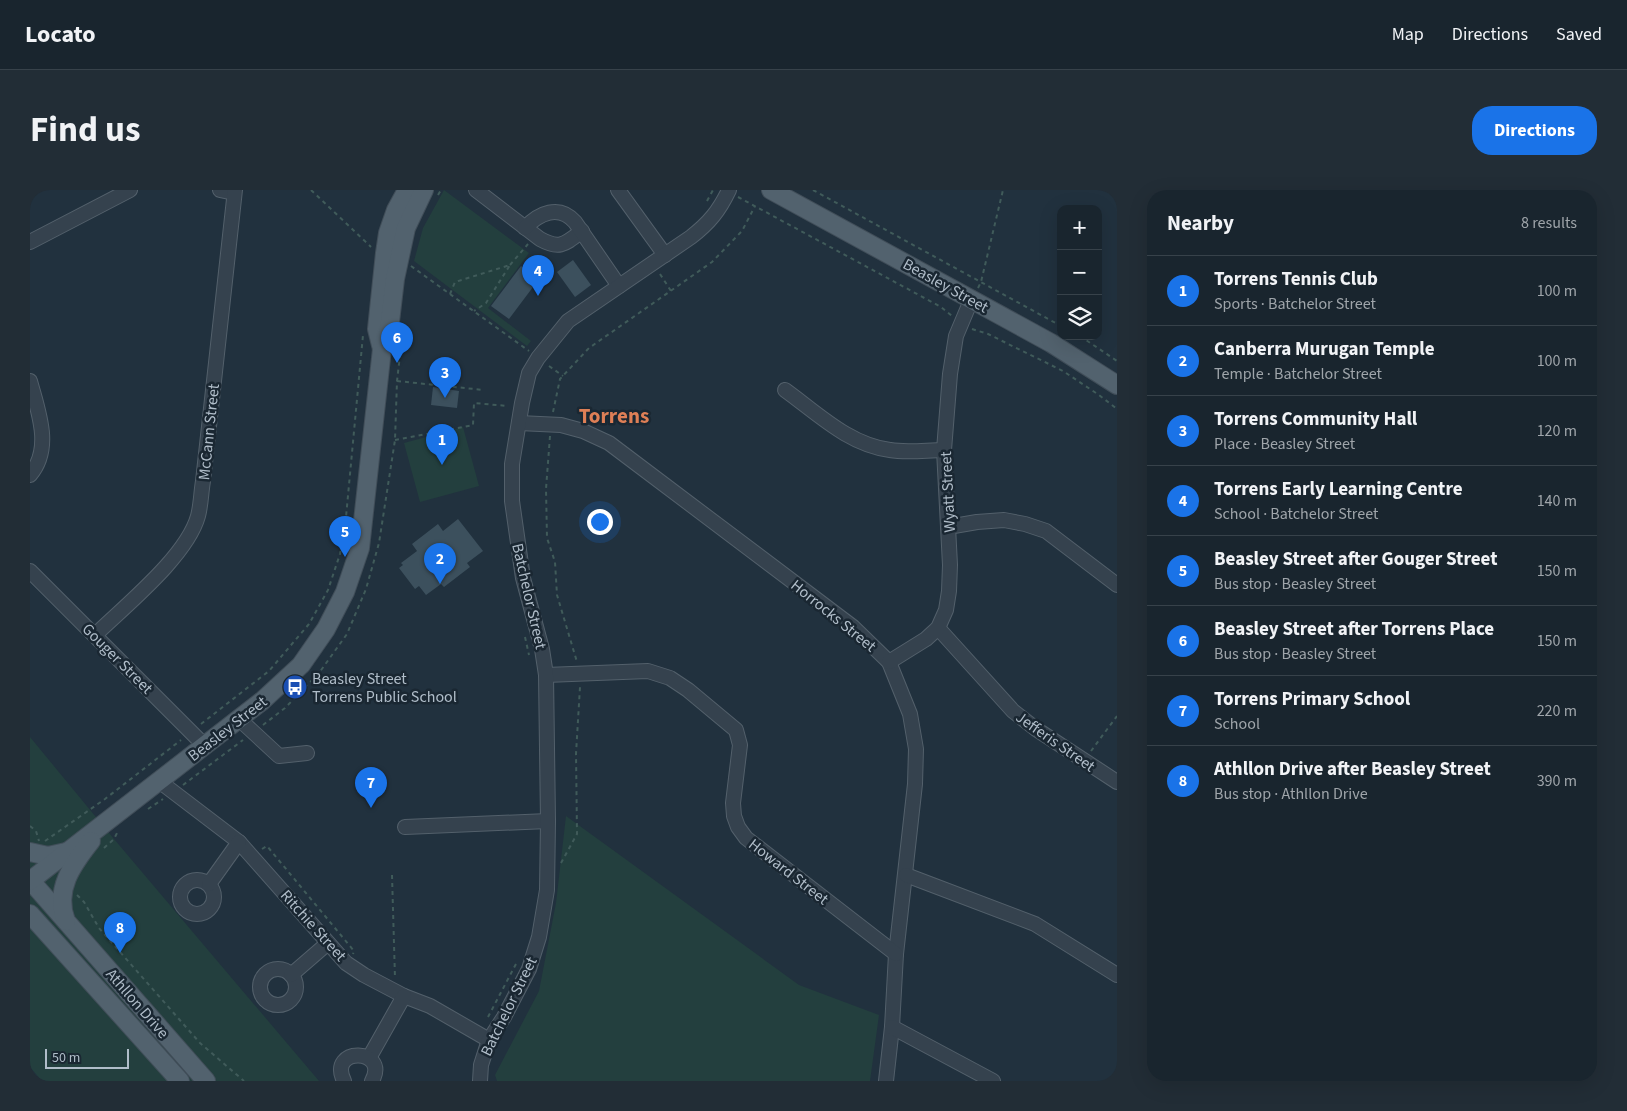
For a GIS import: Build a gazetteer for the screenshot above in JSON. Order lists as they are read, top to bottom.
{
  "streets": {
    "main road": ["Beasley Street", "Athllon Drive"],
    "street": [
      "McCann Street",
      "Wyatt Street",
      "Batchelor Street",
      "Horrocks Street",
      "Gouger Street",
      "Jefferis Street",
      "Howard Street",
      "Ritchie Street"
    ]
  },
  "crossings": [
    ["Beasley Street", "Wyatt Street"],
    ["Beasley Street", "Gouger Street"],
    ["Beasley Street", "Ritchie Street"],
    ["Beasley Street", "Athllon Drive"],
    ["McCann Street", "Gouger Street"],
    ["Wyatt Street", "Horrocks Street"],
    ["Wyatt Street", "Jefferis Street"],
    ["Batchelor Street", "Horrocks Street"],
    ["Batchelor Street", "Howard Street"],
    ["Batchelor Street", "Ritchie Street"],
    ["Horrocks Street", "Howard Street"]
  ],
  "districts": ["Torrens"],
  "places": {
    "bus stop": ["Beasley Street Torrens Public School"]
  },
  "scale_bar": "50 m",
  "page": {
    "header": "Locato",
    "nav": ["Map", "Directions", "Saved"],
    "title": "Find us",
    "buttons": "Directions",
    "heading": ["Nearby", "8 results"],
    "map_buttons": ["+", "−"],
    "pins": [
      "4",
      "6",
      "3",
      "1",
      "5",
      "2",
      "7",
      "8"
    ],
    "list": [
      {
        "mark": "1",
        "name": "Torrens Tennis Club",
        "note": "Sports · Batchelor Street",
        "value": "100 m"
      },
      {
        "mark": "2",
        "name": "Canberra Murugan Temple",
        "note": "Temple · Batchelor Street",
        "value": "100 m"
      },
      {
        "mark": "3",
        "name": "Torrens Community Hall",
        "note": "Place · Beasley Street",
        "value": "120 m"
      },
      {
        "mark": "4",
        "name": "Torrens Early Learning Centre",
        "note": "School · Batchelor Street",
        "value": "140 m"
      },
      {
        "mark": "5",
        "name": "Beasley Street after Gouger Street",
        "note": "Bus stop · Beasley Street",
        "value": "150 m"
      },
      {
        "mark": "6",
        "name": "Beasley Street after Torrens Place",
        "note": "Bus stop · Beasley Street",
        "value": "150 m"
      },
      {
        "mark": "7",
        "name": "Torrens Primary School",
        "note": "School",
        "value": "220 m"
      },
      {
        "mark": "8",
        "name": "Athllon Drive after Beasley Street",
        "note": "Bus stop · Athllon Drive",
        "value": "390 m"
      }
    ],
    "scale": "50 m"
  }
}
